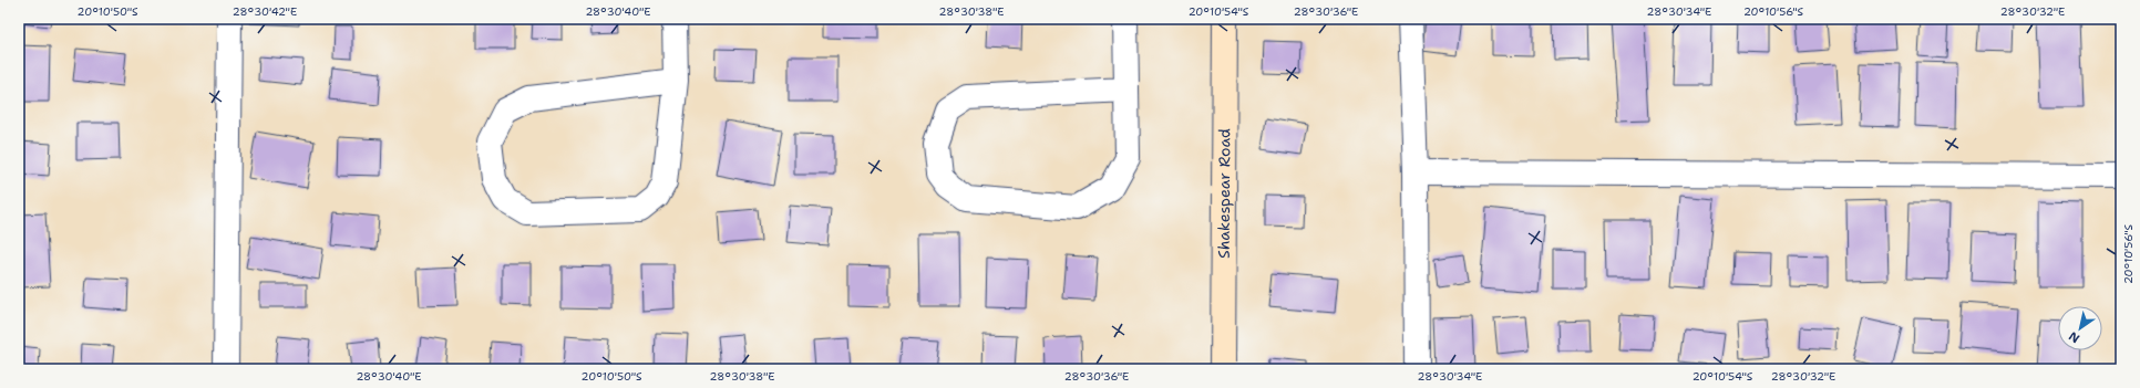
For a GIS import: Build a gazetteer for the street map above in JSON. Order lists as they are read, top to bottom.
{
  "streets": {
    "street": ["Shakespear Road"]
  },
  "north": "bottom left",
  "coordinates": [
    "20°10'50\"S",
    "28°30'42\"E",
    "28°30'40\"E",
    "28°30'38\"E",
    "20°10'54\"S",
    "28°30'36\"E",
    "28°30'34\"E",
    "20°10'56\"S",
    "28°30'32\"E"
  ]
}
